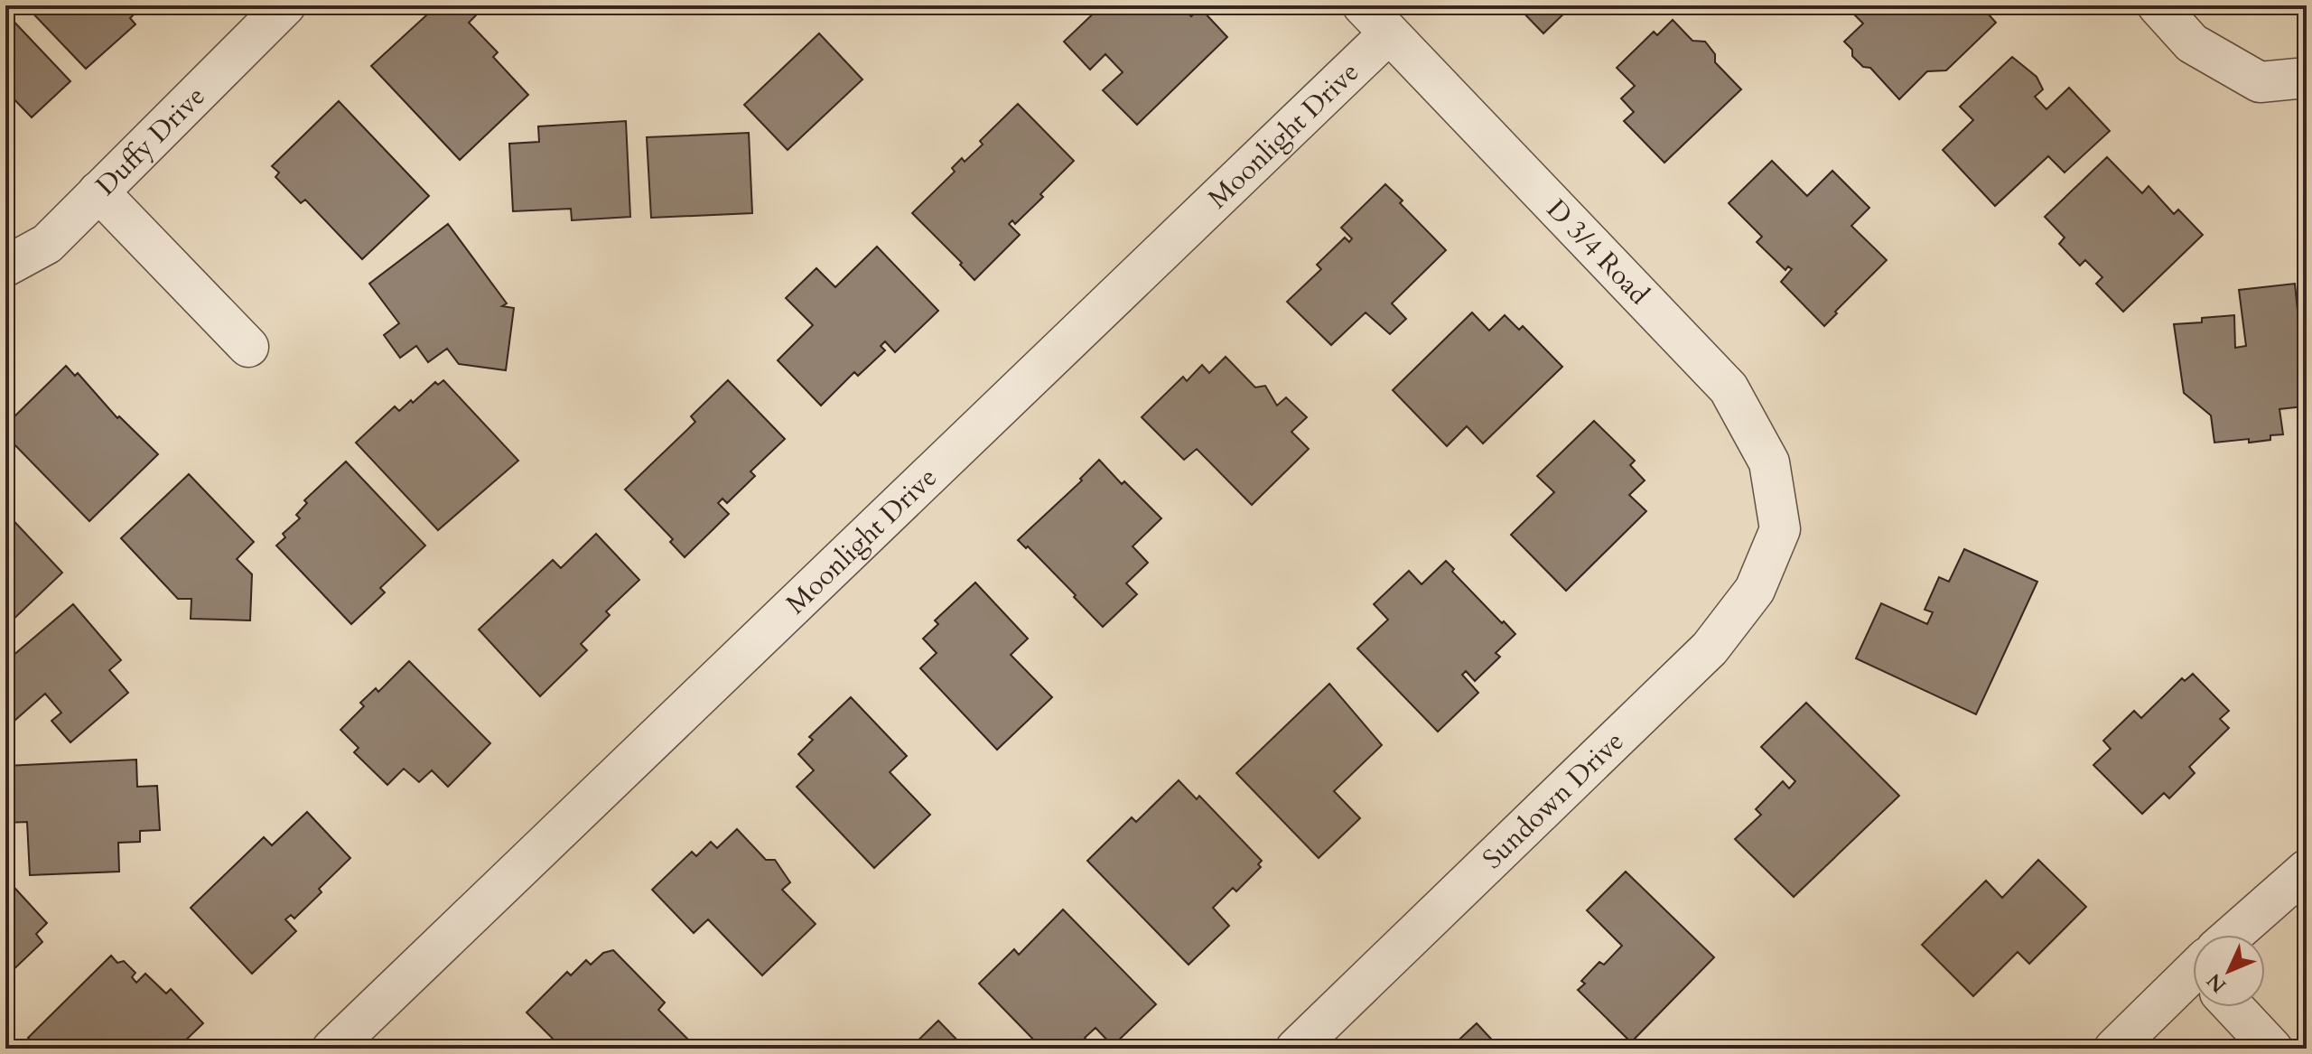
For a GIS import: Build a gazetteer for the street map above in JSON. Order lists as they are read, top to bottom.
{
  "streets": {
    "street": [
      "Moonlight Drive",
      "Duffy Drive",
      "D 3/4 Road",
      "Sundown Drive"
    ]
  },
  "crossings": [
    ["Moonlight Drive", "D 3/4 Road"],
    ["D 3/4 Road", "Sundown Drive"]
  ],
  "north": "bottom left"
}
